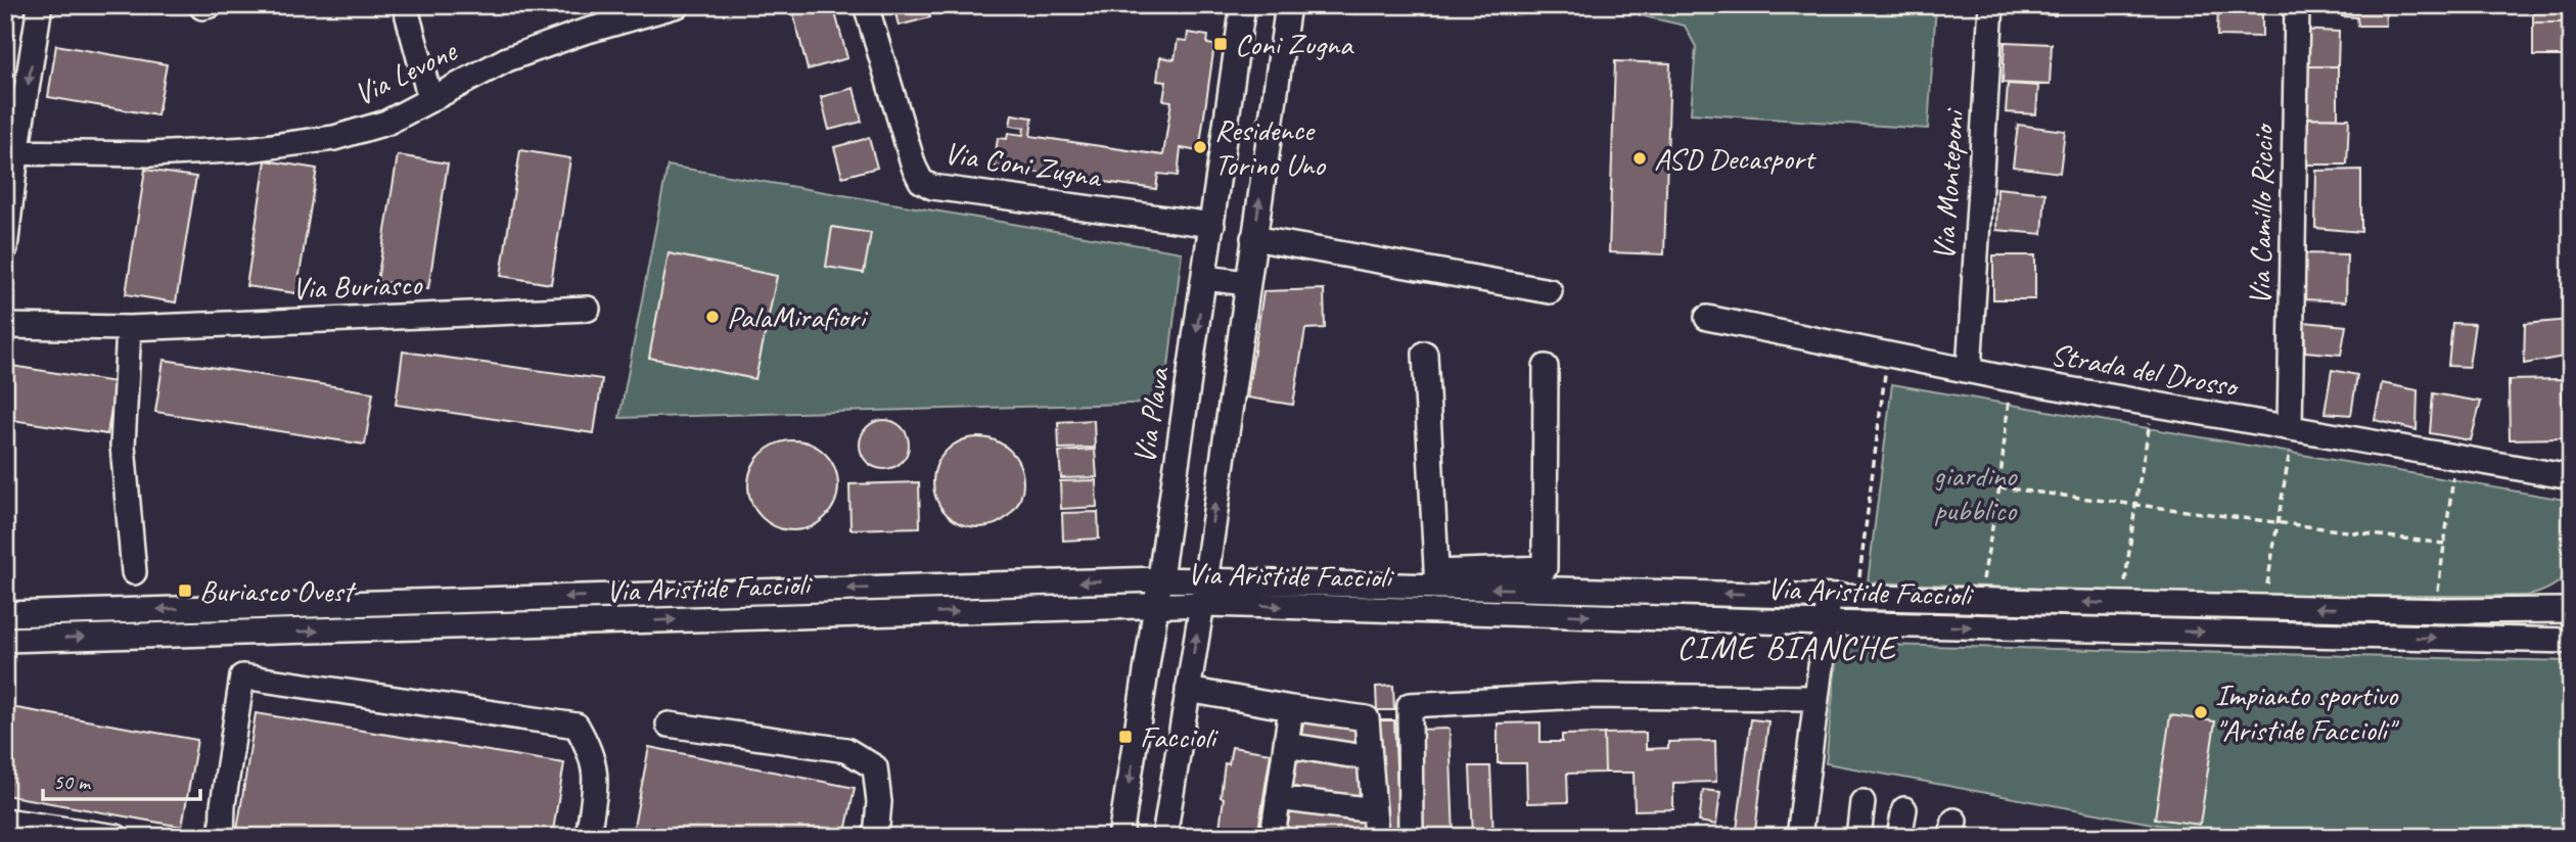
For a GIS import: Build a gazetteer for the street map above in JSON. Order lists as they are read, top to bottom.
{
  "streets": {
    "street": [
      "Via Levone",
      "Via Coni Zugna",
      "Via Monteponi",
      "Via Camillo Riccio",
      "Via Buriasco",
      "Strada del Drosso",
      "Via Plava",
      "Via Aristide Faccioli"
    ]
  },
  "crossings": [
    ["Via Coni Zugna", "Via Plava"],
    ["Via Monteponi", "Strada del Drosso"],
    ["Via Camillo Riccio", "Strada del Drosso"],
    ["Via Plava", "Via Aristide Faccioli"]
  ],
  "districts": ["CIME BIANCHE"],
  "parks": ["giardino pubblico"],
  "places": {
    "transit": ["Coni Zugna", "Buriasco Ovest", "Faccioli"],
    "other": [
      "Residence Torino Uno",
      "ASD Decasport",
      "PalaMirafiori",
      "Impianto sportivo \"Aristide Faccioli\""
    ]
  },
  "scale_bar": "50 m"
}
